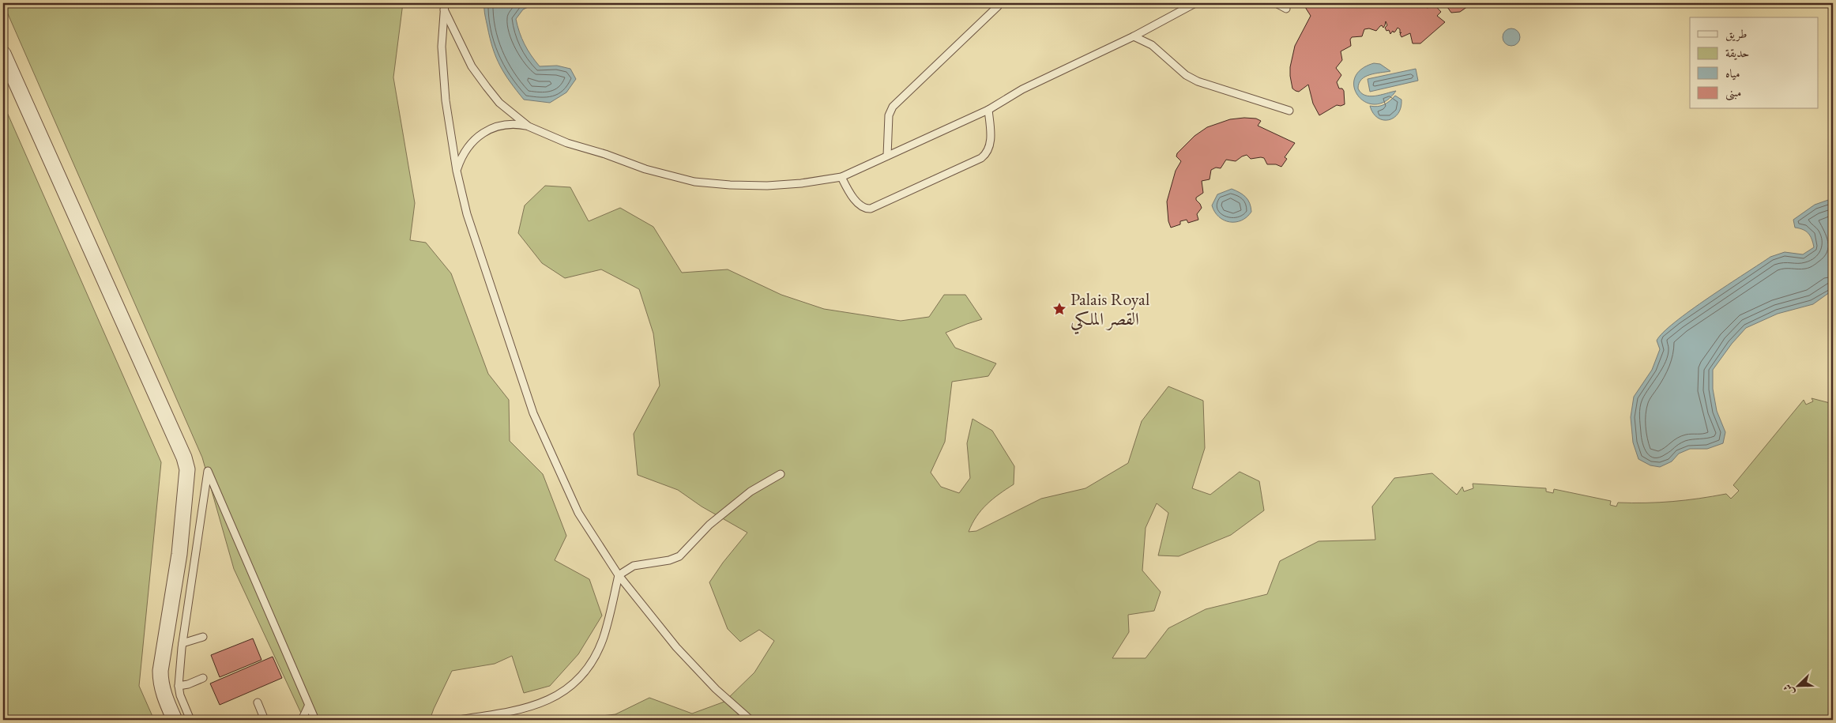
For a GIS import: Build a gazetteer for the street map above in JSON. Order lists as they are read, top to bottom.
{
  "places": {
    "place": ["Palais Royal القصر الملكي"]
  },
  "legend": [
    "طريق",
    "حديقة",
    "مياه",
    "مبنى"
  ],
  "north": "bottom left"
}
